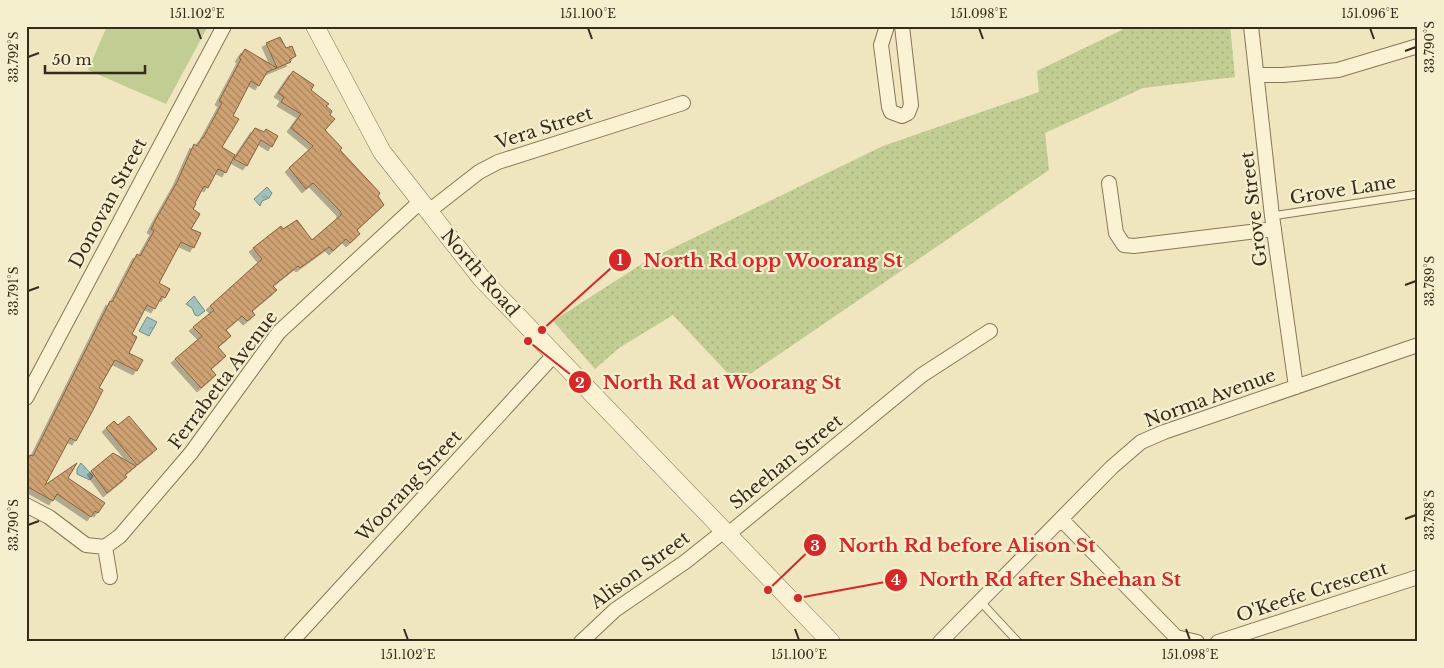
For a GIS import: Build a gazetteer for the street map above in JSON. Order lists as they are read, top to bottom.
{
  "streets": {
    "street": [
      "Vera Street",
      "Donovan Street",
      "Grove Street",
      "North Road",
      "Ferrabetta Avenue",
      "Norma Avenue",
      "Sheehan Street",
      "Woorang Street",
      "Alison Street",
      "O'Keefe Crescent"
    ],
    "lane": ["Grove Lane"]
  },
  "crossings": [
    ["Vera Street", "North Road"],
    ["Vera Street", "Ferrabetta Avenue"],
    ["Grove Lane", "Grove Street"],
    ["Grove Street", "Norma Avenue"],
    ["North Road", "Ferrabetta Avenue"],
    ["North Road", "Sheehan Street"],
    ["North Road", "Woorang Street"],
    ["North Road", "Alison Street"],
    ["Sheehan Street", "Alison Street"]
  ],
  "places": [
    "North Rd opp Woorang St",
    "North Rd at Woorang St",
    "North Rd before Alison St",
    "North Rd after Sheehan St"
  ],
  "scale_bar": "50 m",
  "coordinates": [
    "151.102°E",
    "151.100°E",
    "151.098°E",
    "151.096°E",
    "33.790°S",
    "33.792°S",
    "33.789°S",
    "33.791°S",
    "33.788°S"
  ]
}
